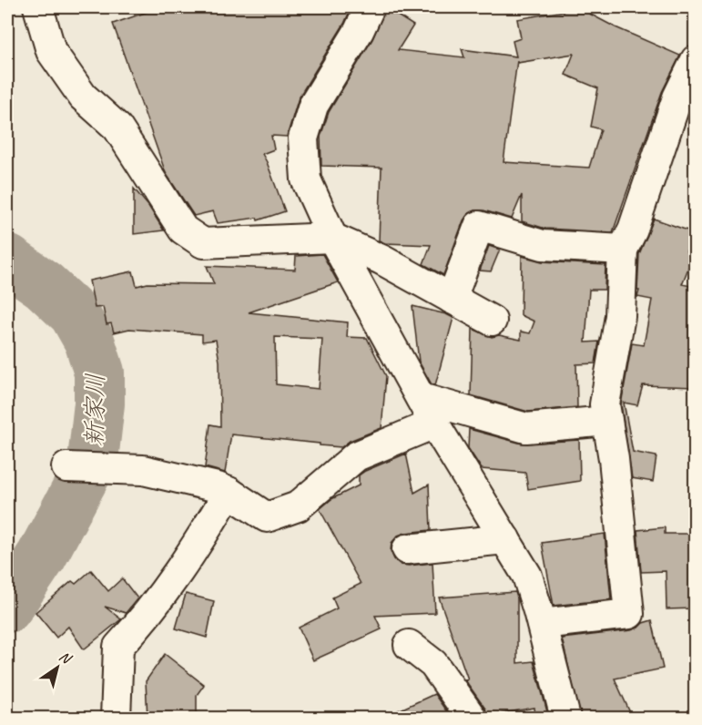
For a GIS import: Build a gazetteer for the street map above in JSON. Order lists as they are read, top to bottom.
{
  "water": ["新家川"],
  "north": "top right"
}
